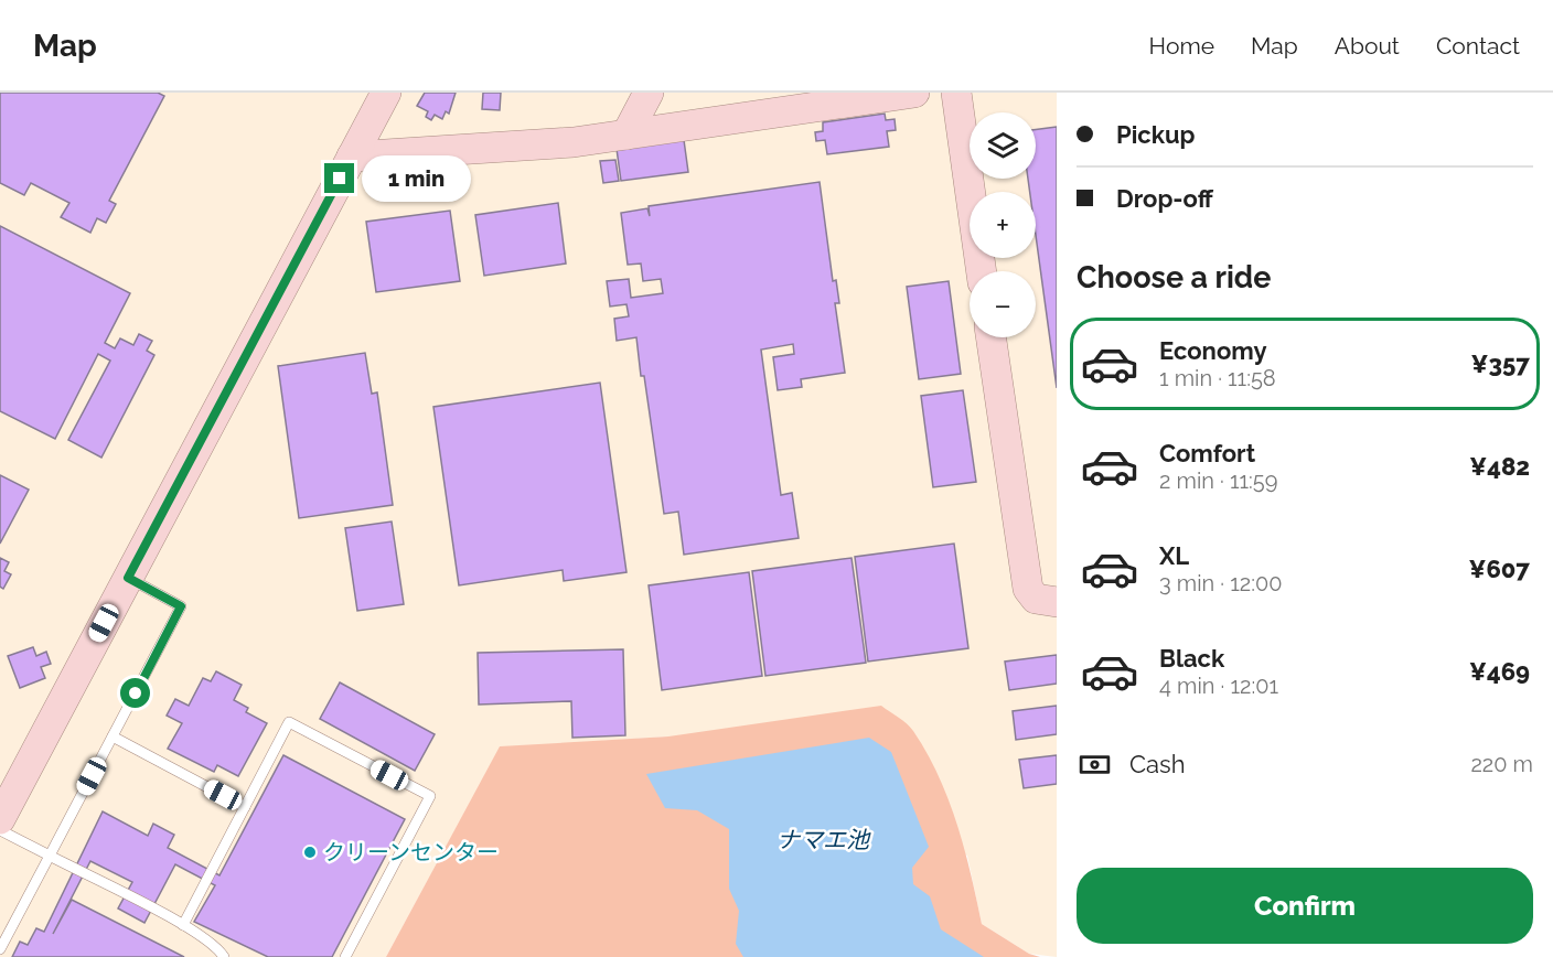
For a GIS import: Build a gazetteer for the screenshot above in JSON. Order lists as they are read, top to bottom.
{
  "water": ["ナマエ池"],
  "places": ["クリーンセンター"],
  "page": {
    "header": "Map",
    "nav": [
      "Home",
      "Map",
      "About",
      "Contact"
    ],
    "banner": ["Pickup", "Drop-off"],
    "map_buttons": ["+", "−"],
    "bubble": "1 min",
    "heading": "Choose a ride",
    "list": [
      {
        "name": "Economy",
        "note": "1 min · 11:58",
        "value": "¥357"
      },
      {
        "name": "Comfort",
        "note": "2 min · 11:59",
        "value": "¥482"
      },
      {
        "name": "XL",
        "note": "3 min · 12:00",
        "value": "¥607"
      },
      {
        "name": "Black",
        "note": "4 min · 12:01",
        "value": "¥469"
      }
    ],
    "pay": ["Cash", "220 m"],
    "buttons": "Confirm"
  }
}
